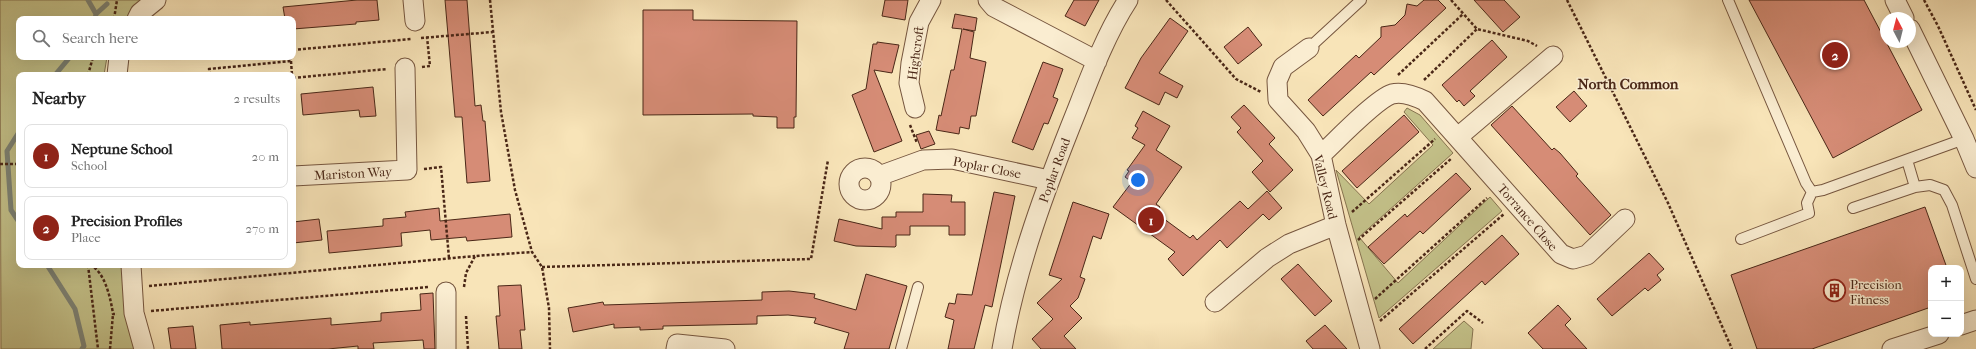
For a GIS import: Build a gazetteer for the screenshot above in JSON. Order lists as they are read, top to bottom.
{
  "streets": {
    "street": [
      "Highcroft",
      "Poplar Close",
      "Poplar Road",
      "Mariston Way",
      "Valley Road",
      "Torrance Close"
    ]
  },
  "crossings": [
    ["Poplar Close", "Poplar Road"]
  ],
  "districts": ["North Common"],
  "places": {
    "building": ["Precision Fitness"]
  },
  "north": "top",
  "page": {
    "search": "Search here",
    "pins": ["2", "1"],
    "heading": ["Nearby", "2 results"],
    "list": [
      {
        "mark": "1",
        "name": "Neptune School",
        "note": "School",
        "value": "20 m"
      },
      {
        "mark": "2",
        "name": "Precision Profiles",
        "note": "Place",
        "value": "270 m"
      }
    ],
    "map_buttons": ["+", "−"]
  }
}
